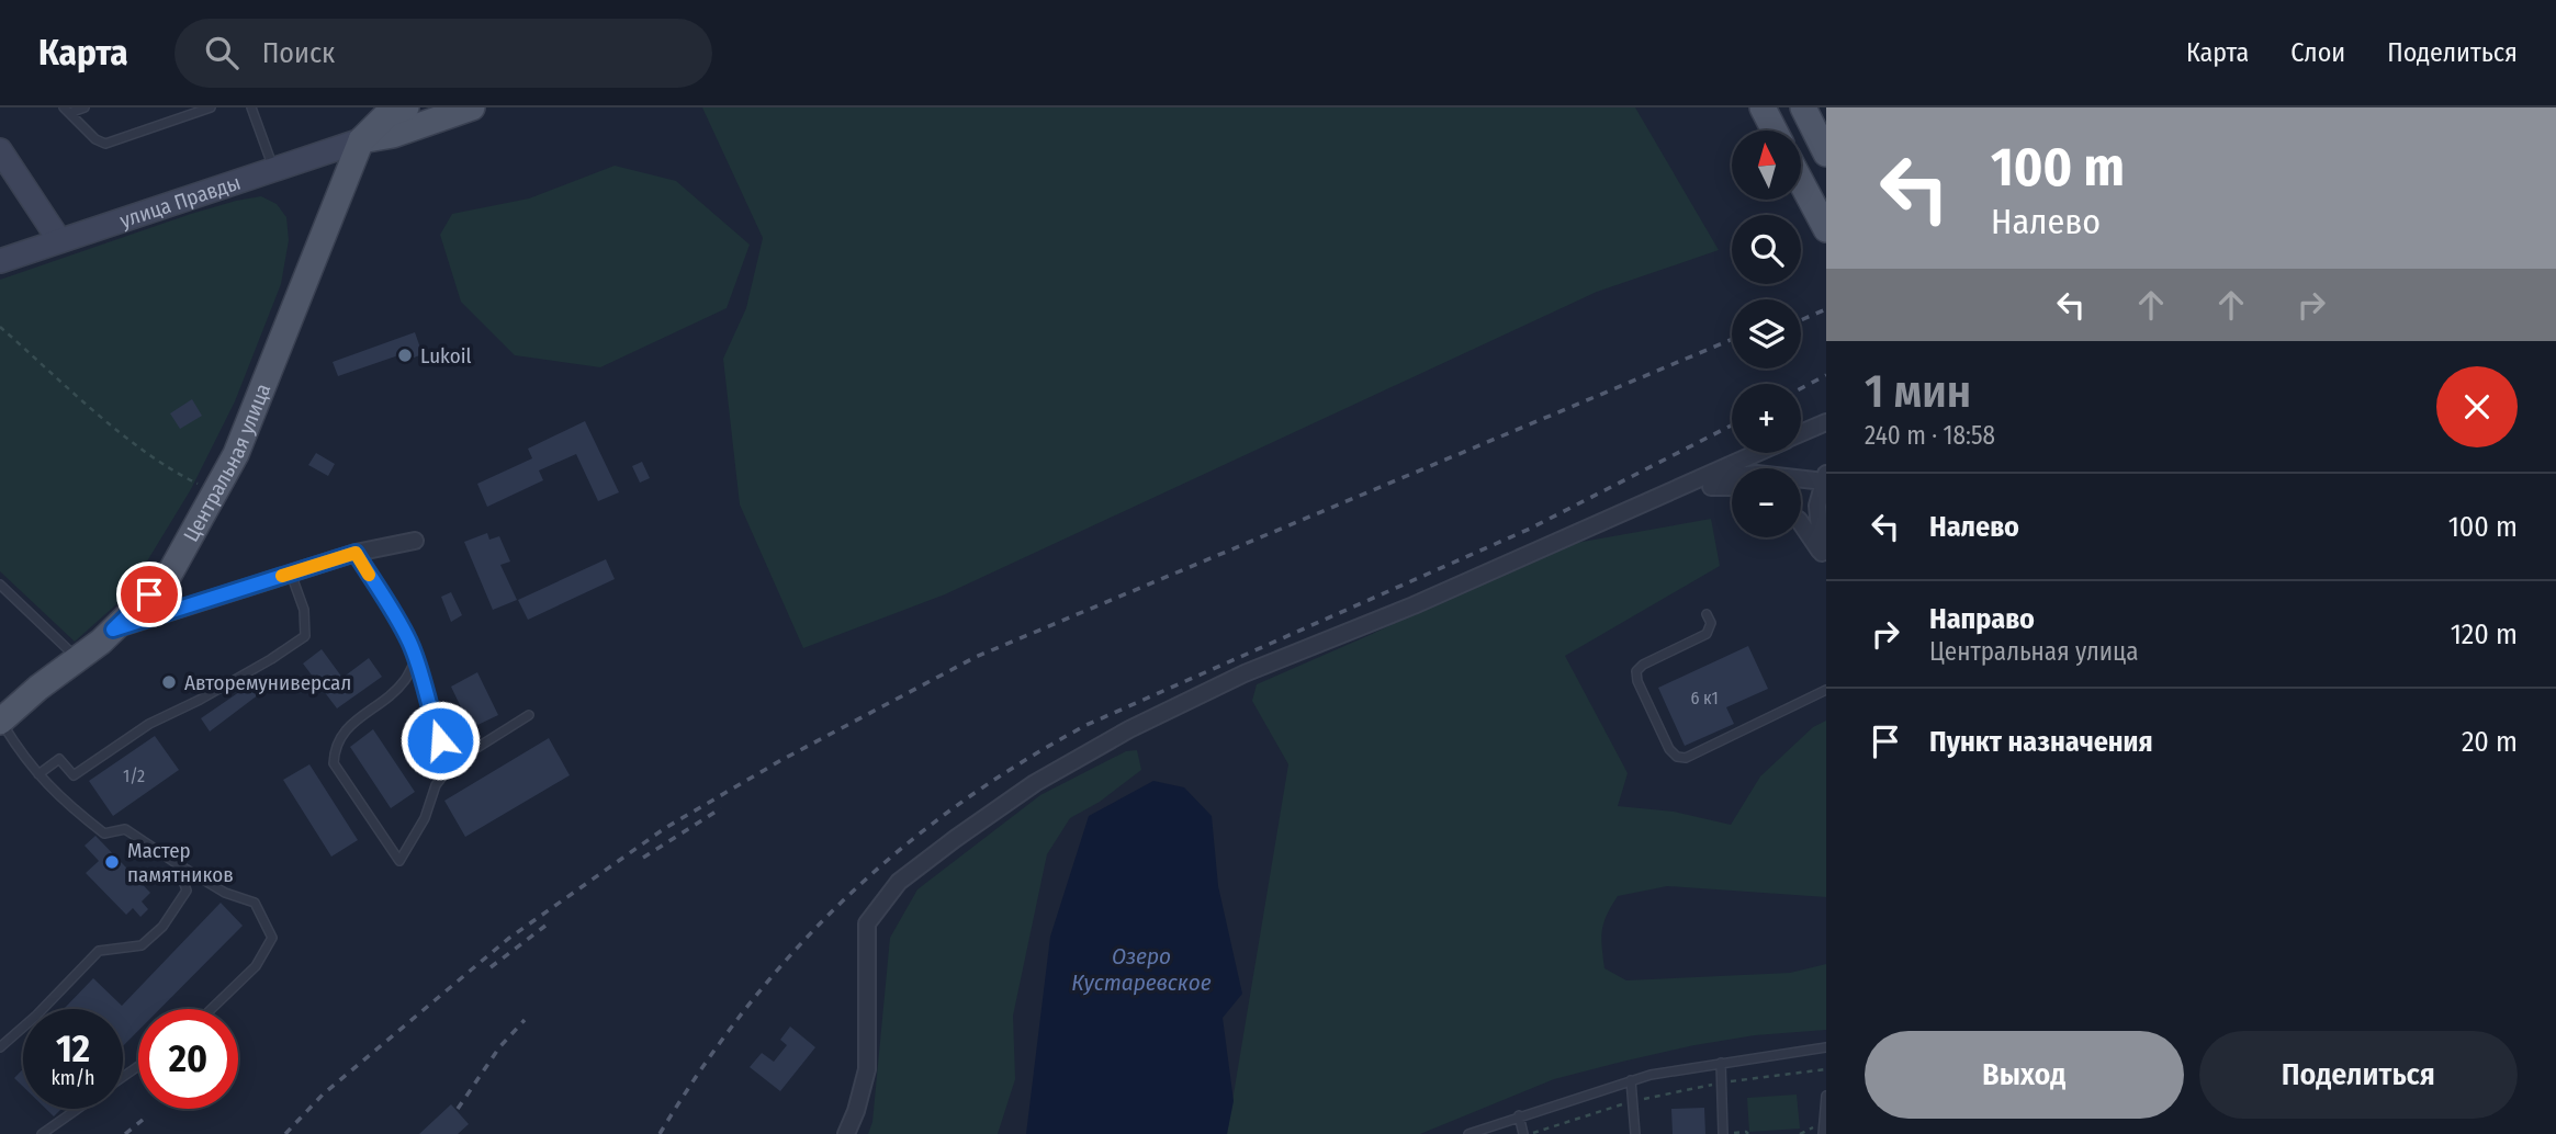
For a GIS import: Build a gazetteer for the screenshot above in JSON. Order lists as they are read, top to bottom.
{
  "streets": {
    "main road": ["улица Правды", "Центральная улица"]
  },
  "crossings": [
    ["улица Правды", "Центральная улица"]
  ],
  "water": ["Озеро Кустаревское"],
  "places": ["Lukoil", "Авторемуниверсал", "Мастер памятников"],
  "house_numbers": ["6 к1", "1/2"],
  "north": "top",
  "page": {
    "header": "Карта",
    "search": "Поиск",
    "nav": ["Карта", "Слои", "Поделиться"],
    "turn": ["100 m", "Налево"],
    "map_buttons": ["+", "−"],
    "heading": ["1 мин", "240 m · 18:58"],
    "list": [
      {
        "name": "Налево",
        "value": "100 m"
      },
      {
        "name": "Направо",
        "note": "Центральная улица",
        "value": "120 m"
      },
      {
        "name": "Пункт назначения",
        "value": "20 m"
      }
    ],
    "speed": "12 km/h",
    "limit": "20",
    "buttons": ["Выход", "Поделиться"]
  }
}
